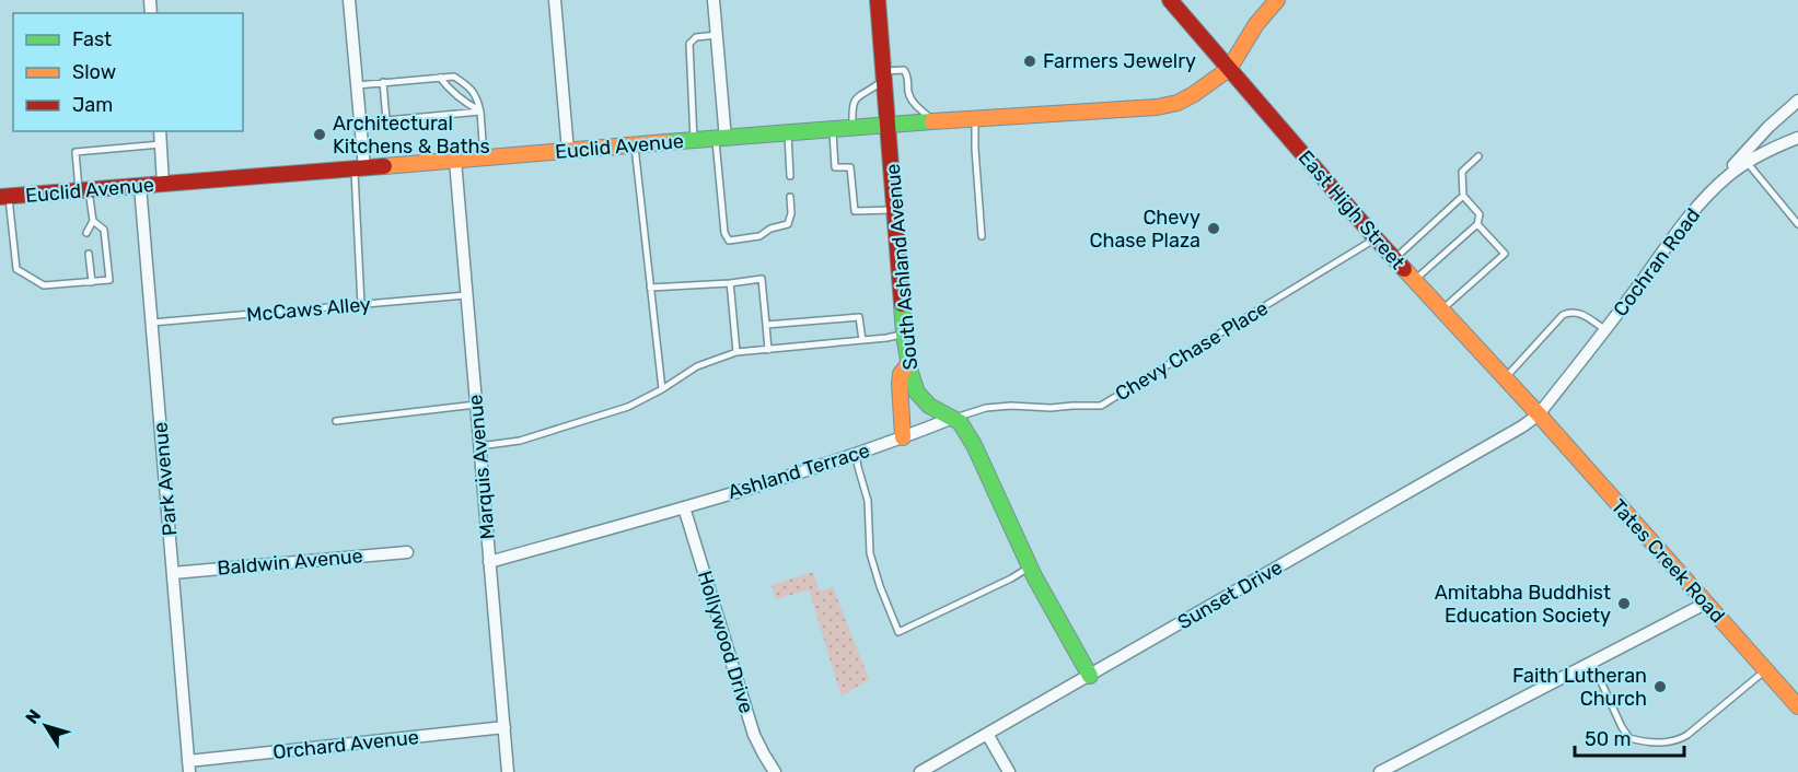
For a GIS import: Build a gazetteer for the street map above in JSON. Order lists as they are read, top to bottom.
{
  "streets": {
    "main road": [
      "Euclid Avenue",
      "East High Street",
      "South Ashland Avenue",
      "Tates Creek Road"
    ],
    "street": [
      "Cochran Road",
      "Marquis Avenue",
      "Ashland Terrace",
      "Park Avenue",
      "Baldwin Avenue",
      "Sunset Drive",
      "Hollywood Drive",
      "Orchard Avenue"
    ],
    "lane": ["McCaws Alley", "Chevy Chase Place"]
  },
  "crossings": [
    ["Euclid Avenue", "East High Street"],
    ["Euclid Avenue", "South Ashland Avenue"],
    ["Euclid Avenue", "Marquis Avenue"],
    ["Euclid Avenue", "Park Avenue"],
    ["East High Street", "Cochran Road"],
    ["East High Street", "Chevy Chase Place"],
    ["East High Street", "Tates Creek Road"],
    ["East High Street", "Sunset Drive"],
    ["Cochran Road", "Tates Creek Road"],
    ["Cochran Road", "Sunset Drive"],
    ["South Ashland Avenue", "Chevy Chase Place"],
    ["South Ashland Avenue", "Ashland Terrace"],
    ["South Ashland Avenue", "Sunset Drive"],
    ["McCaws Alley", "Marquis Avenue"],
    ["McCaws Alley", "Park Avenue"],
    ["Chevy Chase Place", "Ashland Terrace"],
    ["Marquis Avenue", "Ashland Terrace"],
    ["Marquis Avenue", "Orchard Avenue"],
    ["Ashland Terrace", "Hollywood Drive"],
    ["Park Avenue", "Baldwin Avenue"],
    ["Park Avenue", "Orchard Avenue"],
    ["Tates Creek Road", "Sunset Drive"]
  ],
  "places": [
    "Farmers Jewelry",
    "Architectural Kitchens & Baths",
    "Chevy Chase Plaza",
    "Amitabha Buddhist Education Society",
    "Faith Lutheran Church"
  ],
  "legend": ["Fast", "Slow", "Jam"],
  "scale_bar": "50 m",
  "north": "top left"
}
